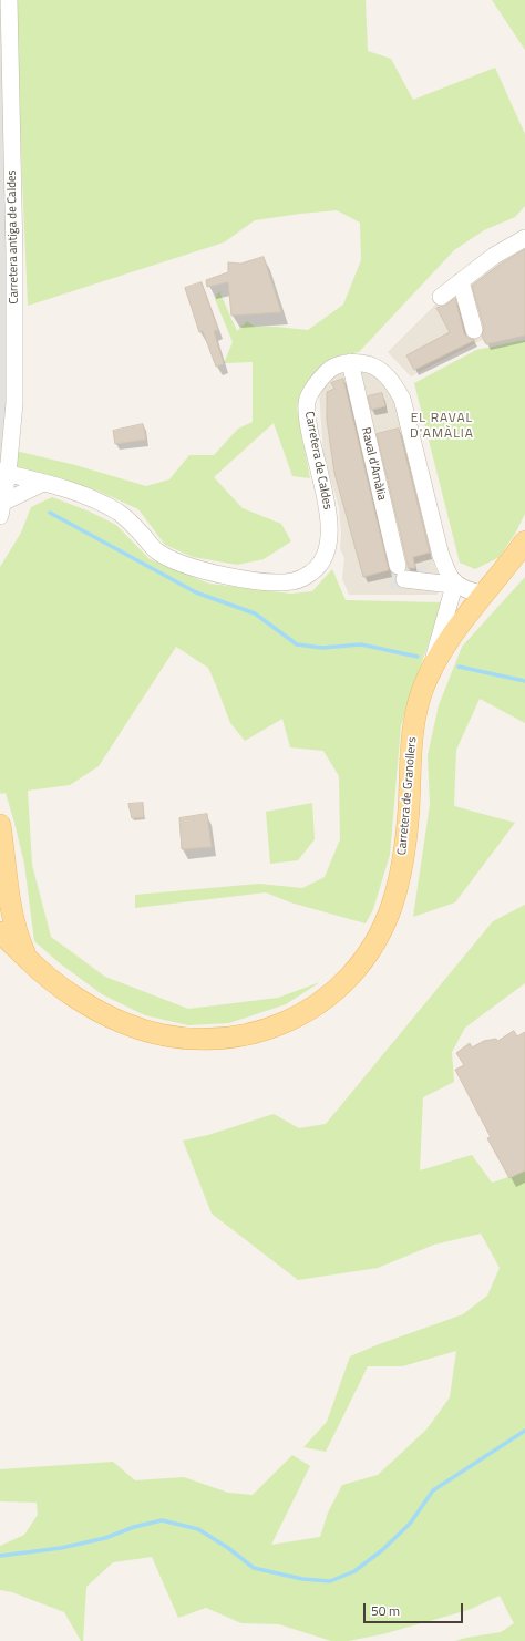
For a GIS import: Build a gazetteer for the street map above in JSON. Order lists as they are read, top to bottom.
{
  "streets": {
    "main road": ["Carretera de Granollers"],
    "street": ["Carretera antiga de Caldes", "Carretera de Caldes", "Raval d'Amàlia"]
  },
  "crossings": [
    ["Carretera antiga de Caldes", "Carretera de Caldes"],
    ["Carretera de Caldes", "Raval d'Amàlia"]
  ],
  "districts": ["EL RAVAL D'AMÀLIA"],
  "scale_bar": "50 m"
}
